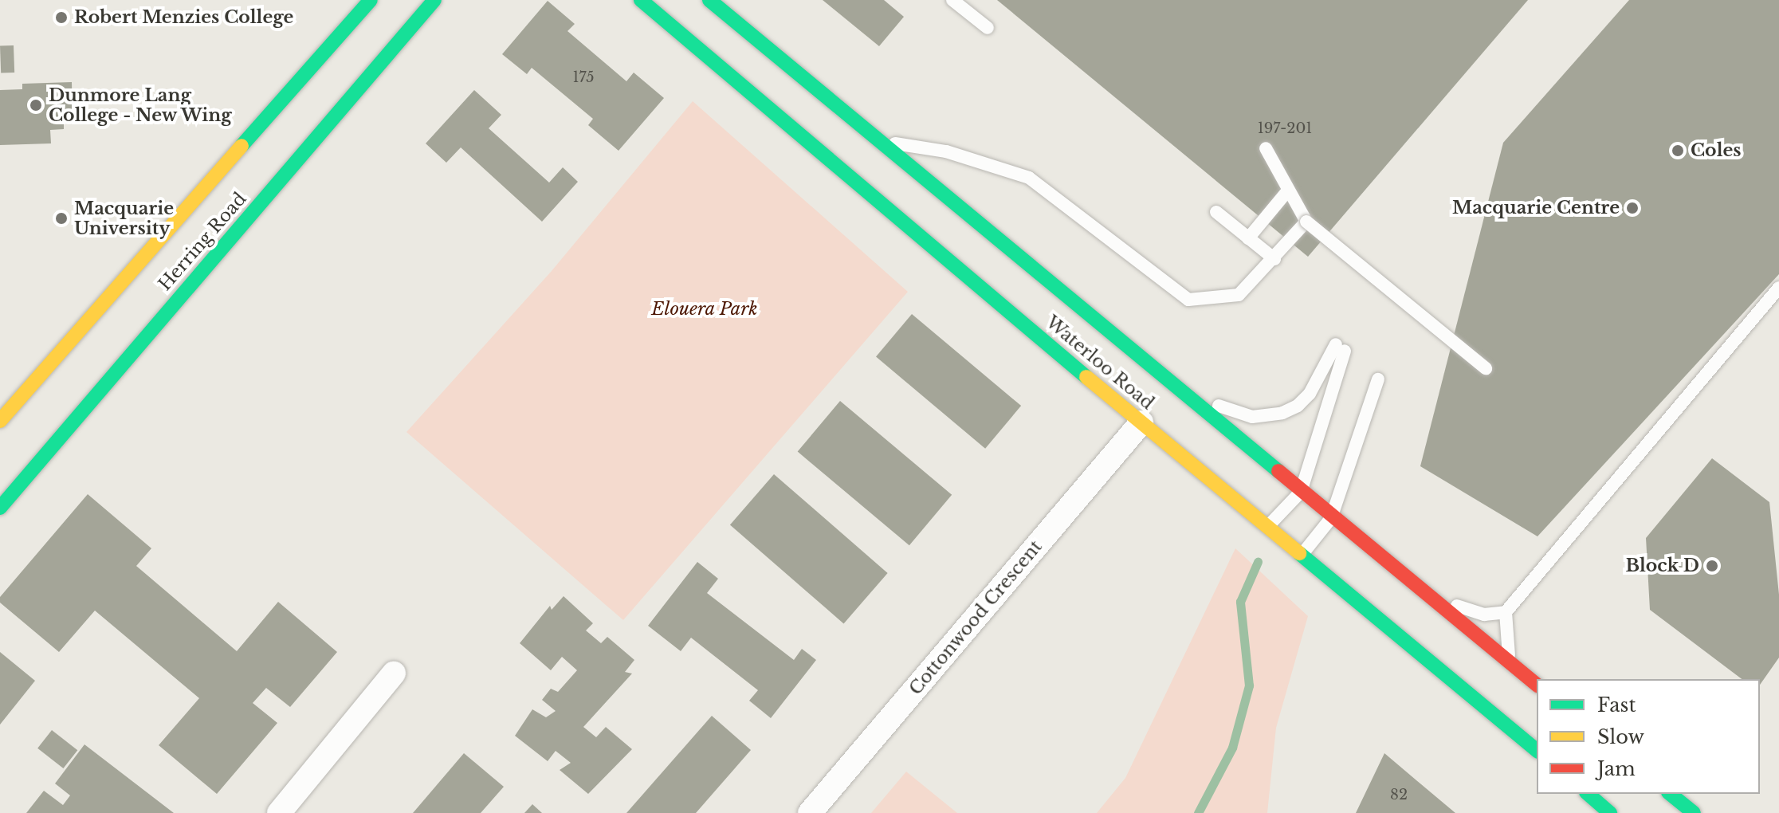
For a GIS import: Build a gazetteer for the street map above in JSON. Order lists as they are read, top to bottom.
{
  "streets": {
    "street": ["Herring Road", "Waterloo Road", "Cottonwood Crescent"]
  },
  "crossings": [
    ["Waterloo Road", "Cottonwood Crescent"]
  ],
  "parks": ["Elouera Park"],
  "places": [
    "Robert Menzies College",
    "Dunmore Lang College - New Wing",
    "Coles",
    "Macquarie Centre",
    "Macquarie University",
    "Block D"
  ],
  "house_numbers": ["175", "197-201", "82"],
  "legend": ["Fast", "Slow", "Jam"]
}
